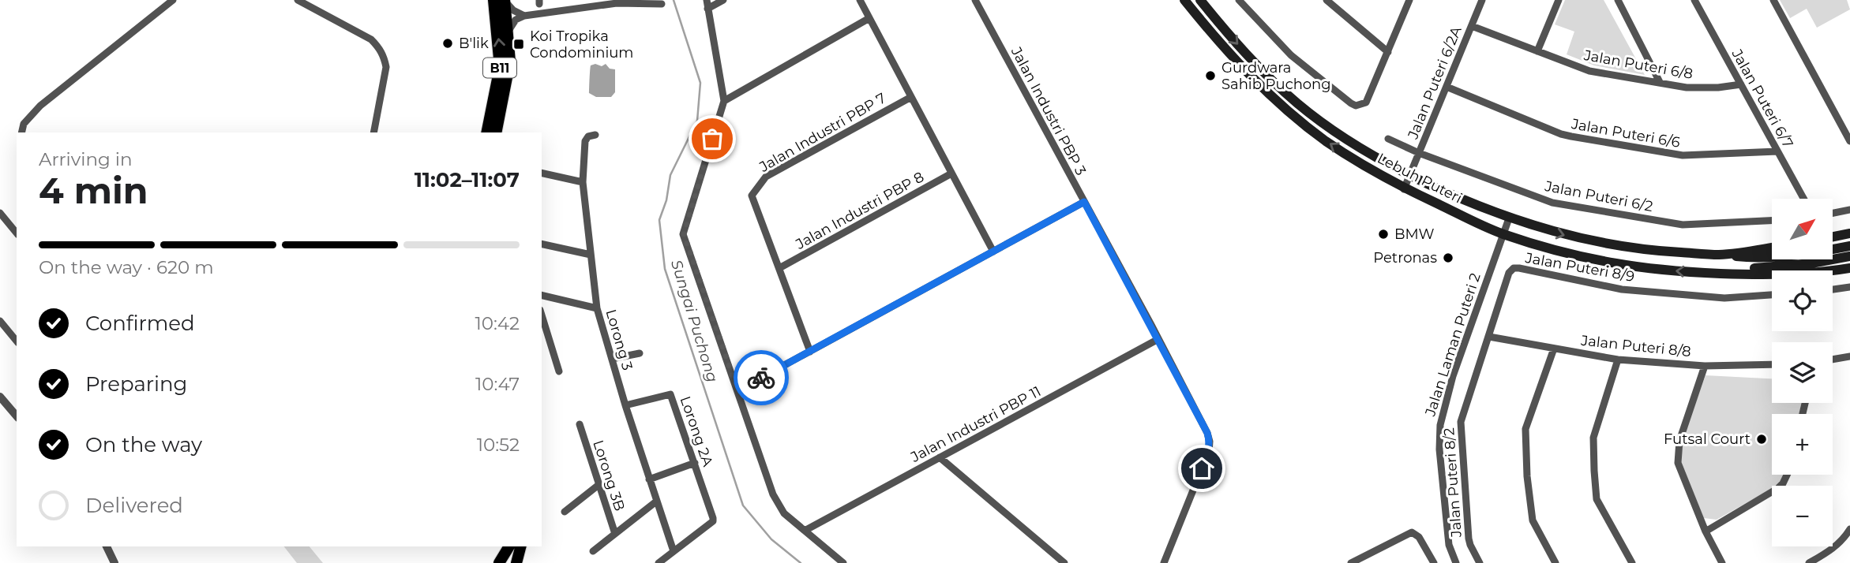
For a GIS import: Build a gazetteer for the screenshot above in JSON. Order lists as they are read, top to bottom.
{
  "streets": {
    "main road": ["B11", "Lebuh Puteri"],
    "street": [
      "Jalan Puteri 6/8",
      "Jalan Puteri 6/2A",
      "Jalan Puteri 6/7",
      "Jalan Industri PBP 3",
      "Jalan Industri PBP 7",
      "Jalan Puteri 6/6",
      "Jalan Puteri 6/2",
      "Jalan Industri PBP 8",
      "Jalan Puteri 8/9",
      "Lorong 3",
      "Jalan Laman Puteri 2",
      "Jalan Puteri 8/8",
      "Jalan Industri PBP 11",
      "Lorong 2A",
      "Lorong 3B",
      "Jalan Puteri 8/2"
    ]
  },
  "crossings": [
    ["Jalan Puteri 6/8", "Jalan Puteri 6/2A"],
    ["Jalan Puteri 6/8", "Jalan Puteri 6/7"],
    ["Jalan Puteri 6/2A", "Jalan Puteri 6/6"],
    ["Jalan Puteri 6/2A", "Lebuh Puteri"],
    ["Jalan Puteri 6/2A", "Jalan Puteri 6/2"],
    ["Jalan Puteri 6/7", "Jalan Puteri 6/6"],
    ["Jalan Industri PBP 3", "Jalan Industri PBP 11"],
    ["Jalan Industri PBP 7", "Jalan Industri PBP 8"],
    ["Lebuh Puteri", "Jalan Laman Puteri 2"],
    ["Jalan Puteri 8/9", "Jalan Puteri 8/8"],
    ["Jalan Puteri 8/9", "Jalan Puteri 8/2"],
    ["Lorong 3", "Lorong 2A"],
    ["Jalan Puteri 8/8", "Jalan Puteri 8/2"]
  ],
  "water": ["Sungai Puchong"],
  "places": {
    "other": [
      "B'lik",
      "Gurdwara Sahib Puchong",
      "BMW",
      "Petronas",
      "Futsal Court"
    ],
    "transit": ["Koi Tropika Condominium"]
  },
  "north": "top right",
  "page": {
    "heading": ["4 min", "Arriving in", "11:02–11:07"],
    "map_buttons": ["+", "−"],
    "bar": "On the way · 620 m",
    "list": [
      ["Confirmed", "10:42"],
      ["Preparing", "10:47"],
      ["On the way", "10:52"],
      "Delivered"
    ]
  }
}
